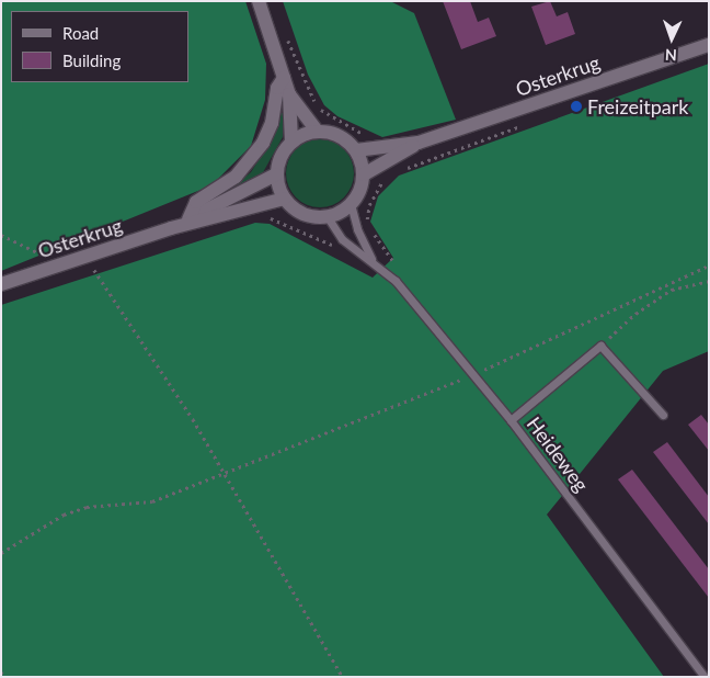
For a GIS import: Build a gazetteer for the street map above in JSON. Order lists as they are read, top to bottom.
{
  "streets": {
    "main road": ["Osterkrug"],
    "lane": ["Heideweg"]
  },
  "crossings": [
    ["Osterkrug", "Heideweg"]
  ],
  "places": ["Freizeitpark"],
  "legend": ["Road", "Building"],
  "north": "bottom"
}
